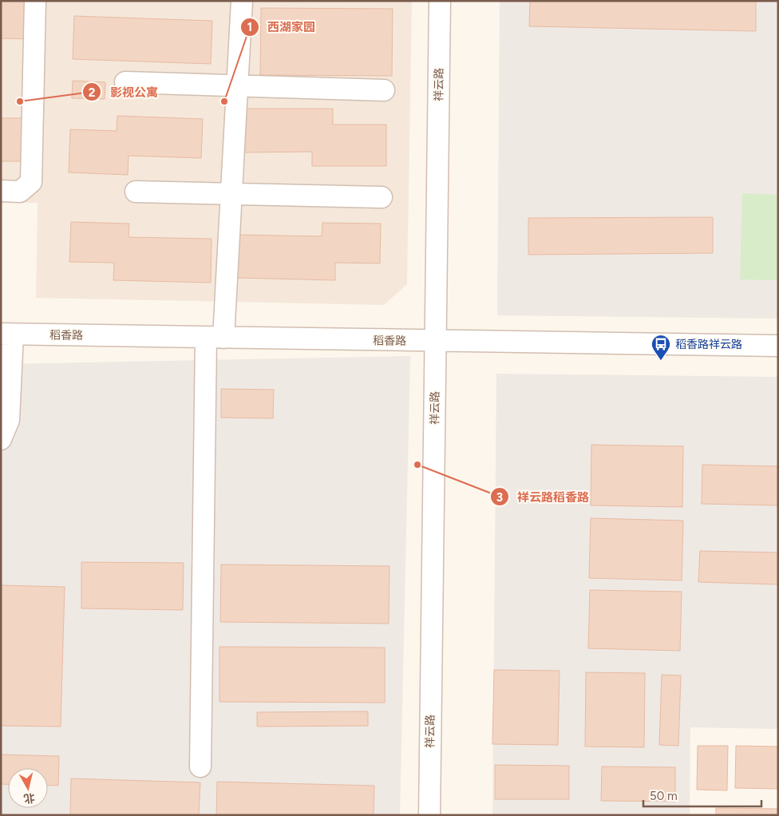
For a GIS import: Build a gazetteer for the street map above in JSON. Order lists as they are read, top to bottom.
{
  "streets": {
    "street": ["祥云路", "稻香路"]
  },
  "crossings": [
    ["祥云路", "稻香路"]
  ],
  "places": {
    "other": ["影视公寓", "西湖家园", "祥云路稻香路"],
    "bus stop": ["稻香路祥云路"]
  },
  "scale_bar": "50 m",
  "north": "bottom"
}
